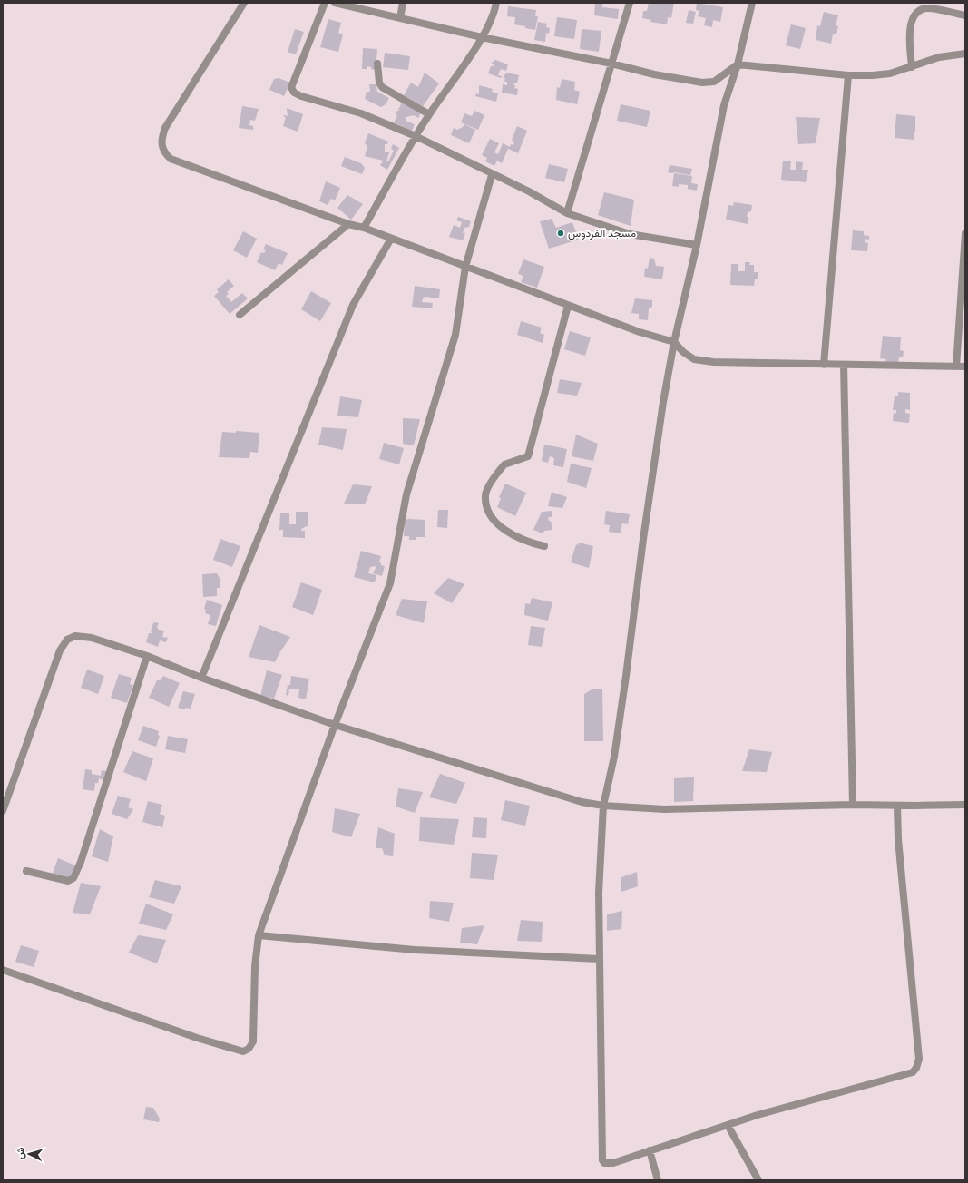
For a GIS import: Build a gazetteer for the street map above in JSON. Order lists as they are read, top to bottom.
{
  "places": ["مسجد الفردوس"],
  "north": "left"
}
